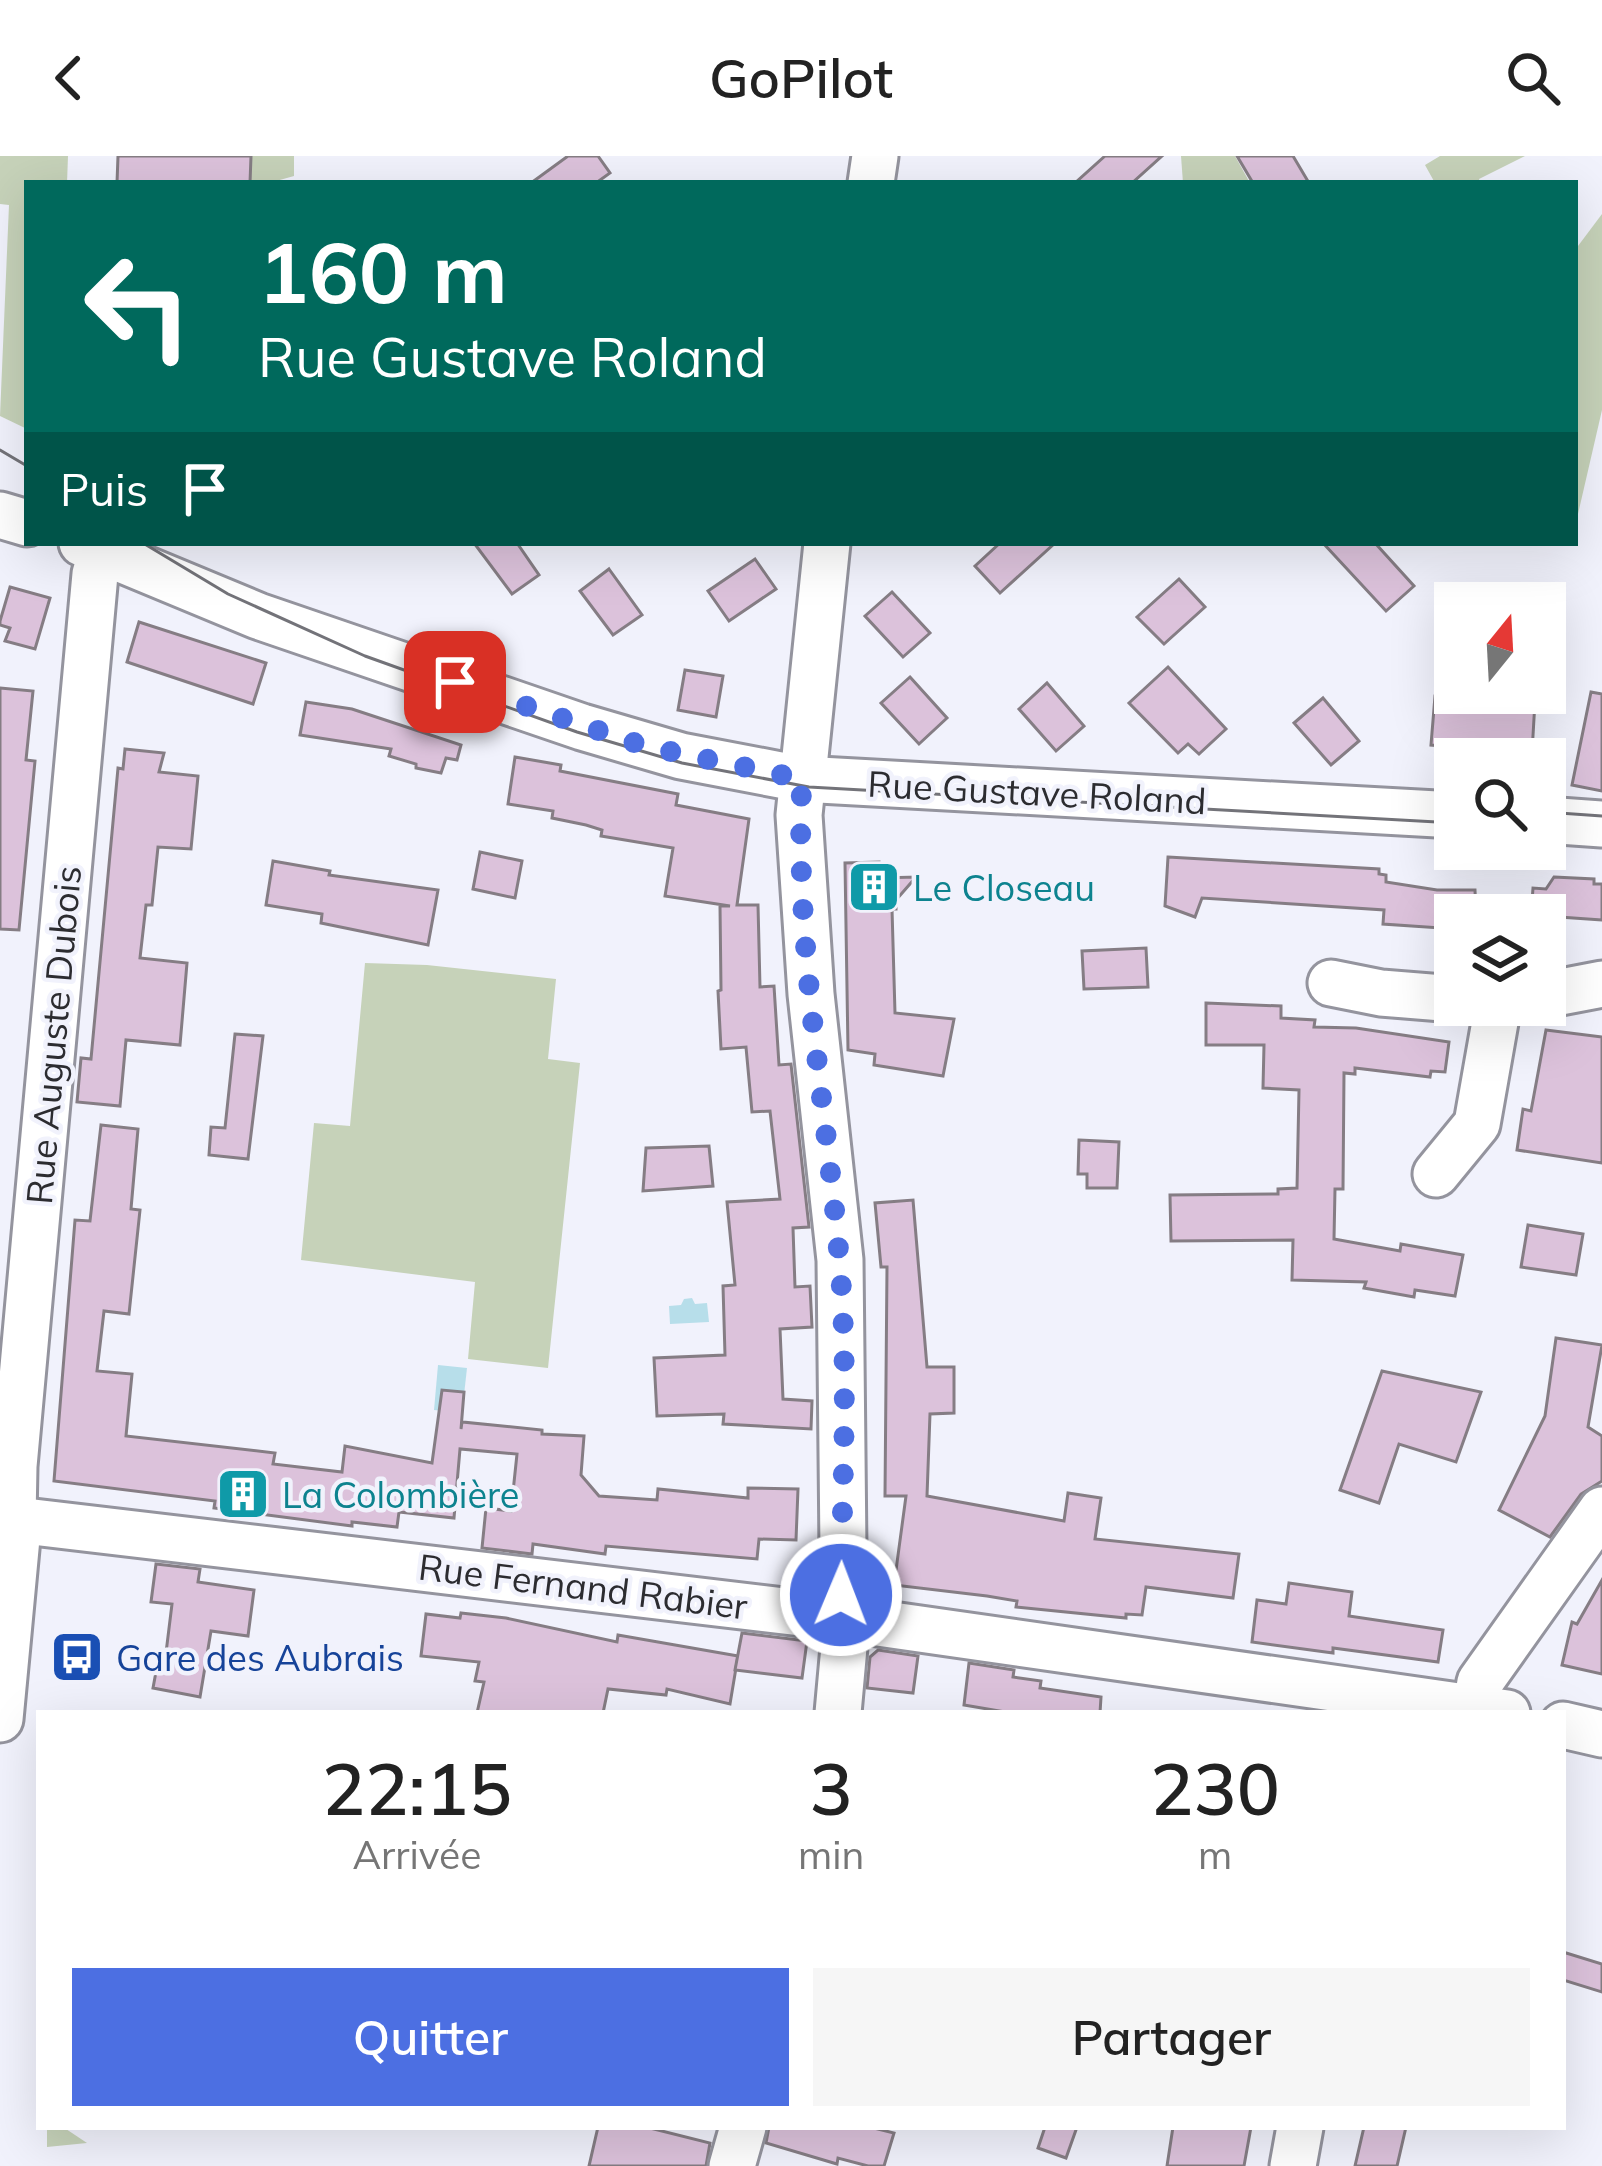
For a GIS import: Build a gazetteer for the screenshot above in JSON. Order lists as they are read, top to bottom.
{
  "streets": {
    "street": ["Rue Gustave Roland", "Rue Auguste Dubois", "Rue Fernand Rabier"]
  },
  "crossings": [
    ["Rue Gustave Roland", "Rue Auguste Dubois"],
    ["Rue Auguste Dubois", "Rue Fernand Rabier"]
  ],
  "places": {
    "building": ["Le Closeau", "La Colombière"],
    "bus stop": ["Gare des Aubrais"]
  },
  "north": "top",
  "page": {
    "header": "GoPilot",
    "turn": ["160 m", "Rue Gustave Roland"],
    "then": "Puis",
    "eta": [
      "22:15",
      "Arrivée",
      "3",
      "min",
      "230",
      "m"
    ],
    "buttons": ["Quitter", "Partager"]
  }
}
